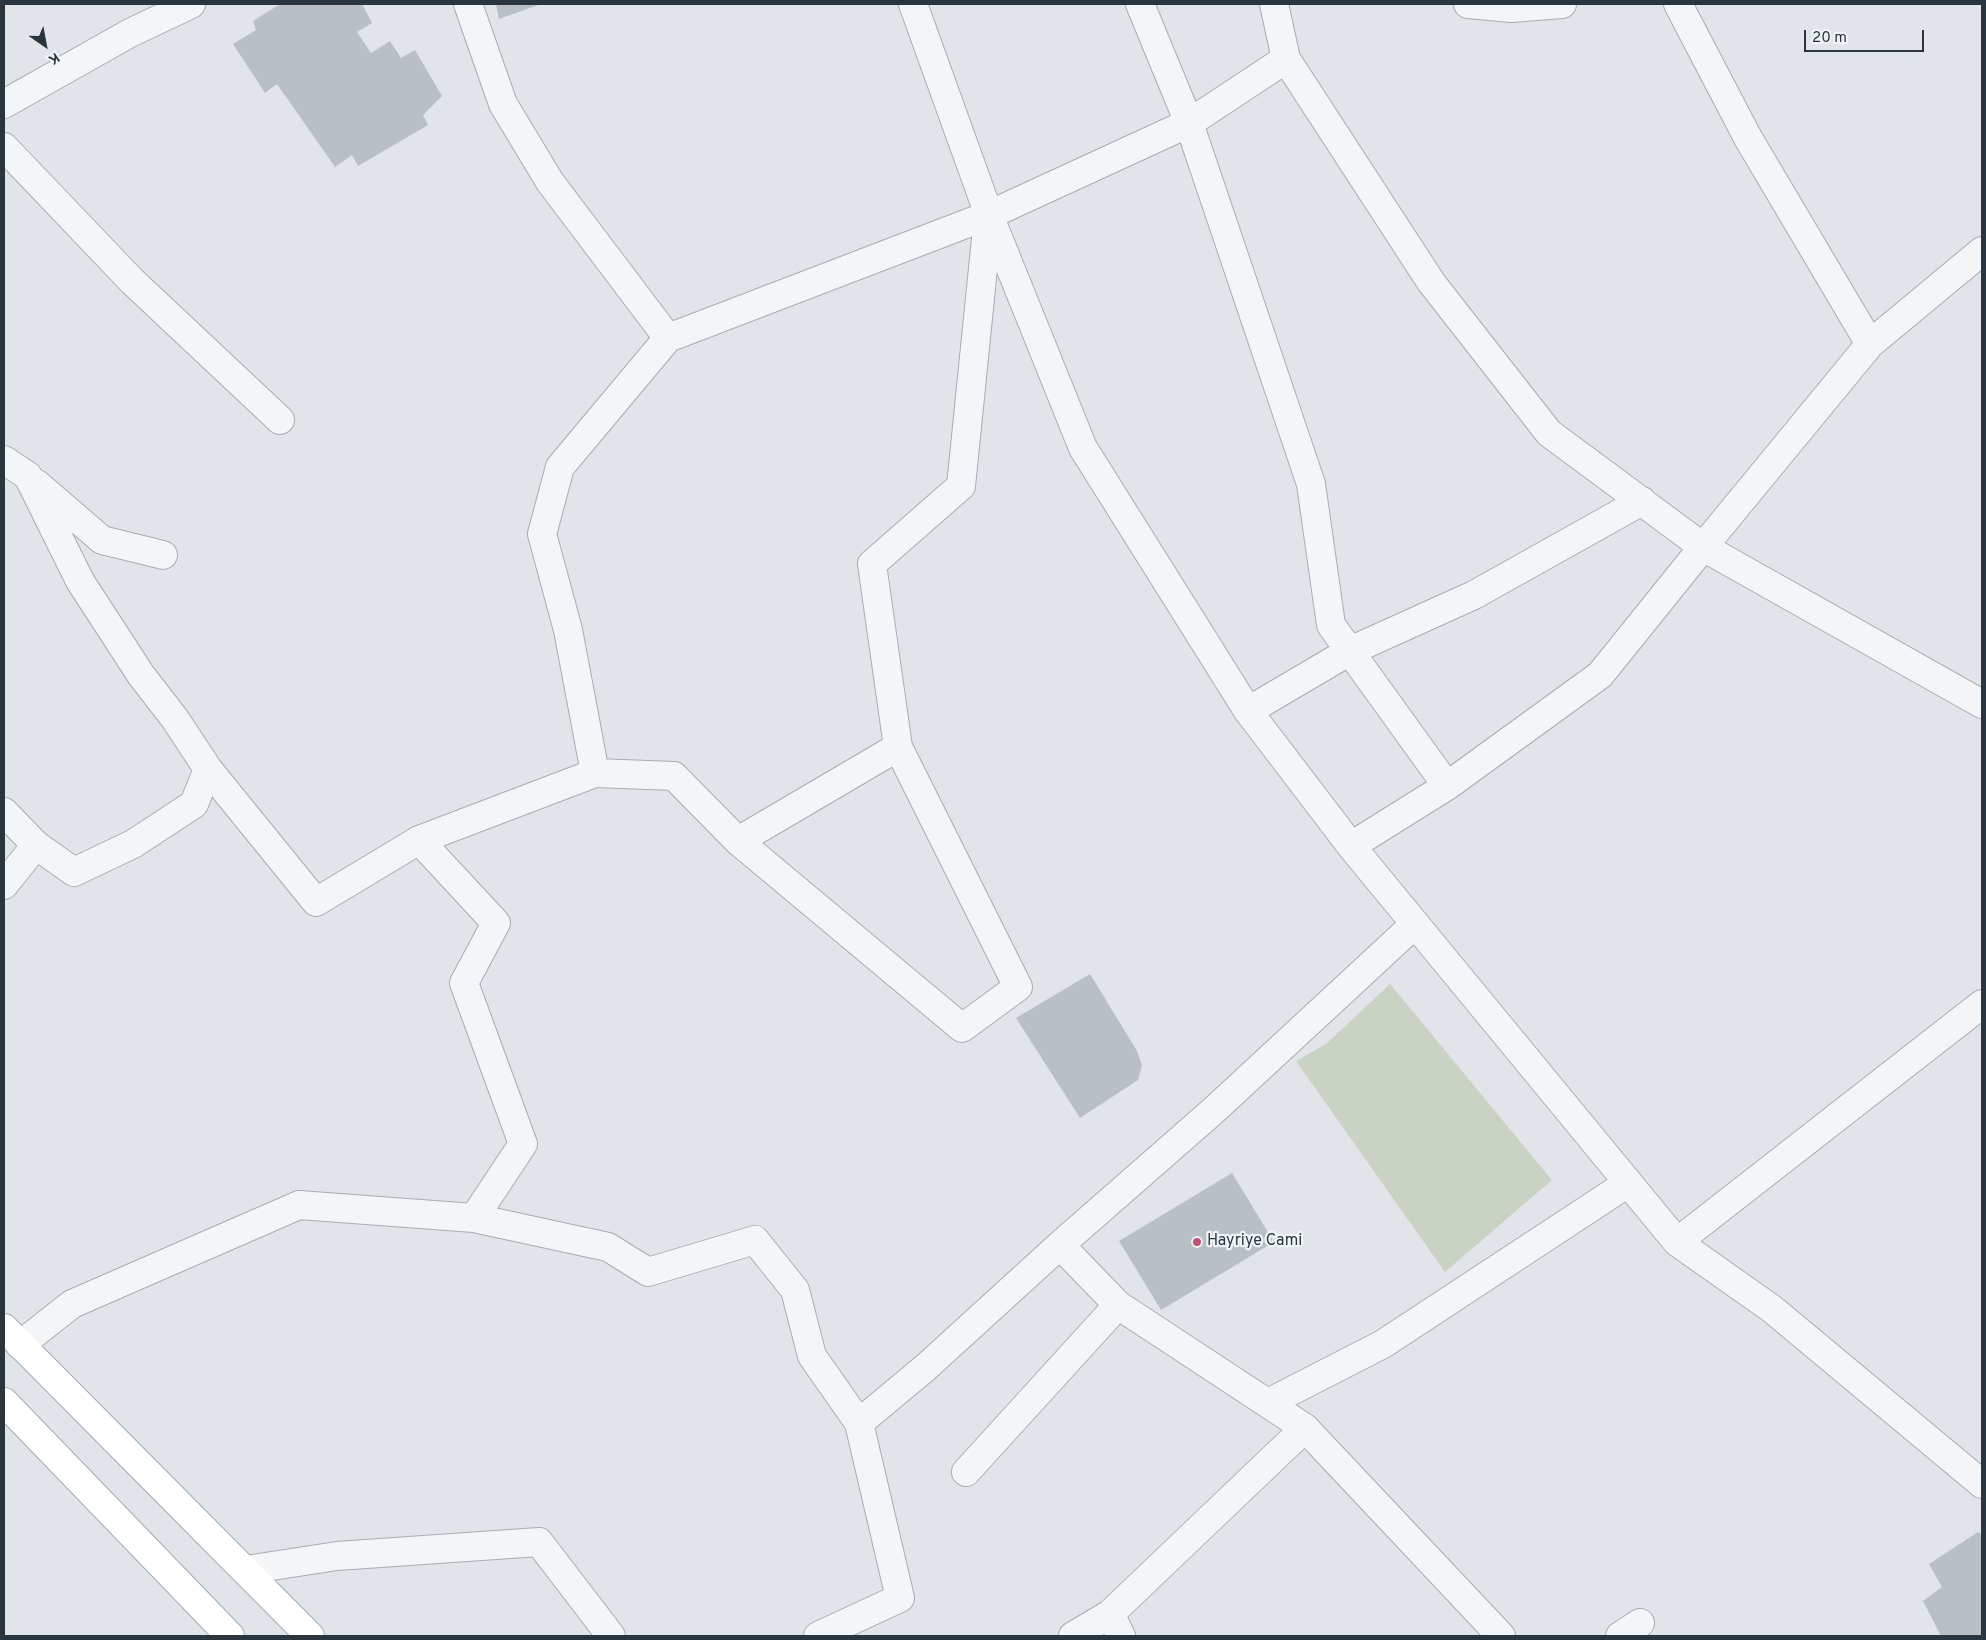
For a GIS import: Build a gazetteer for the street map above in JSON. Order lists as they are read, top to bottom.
{
  "places": ["Hayriye Cami"],
  "scale_bar": "20 m",
  "north": "bottom right"
}
